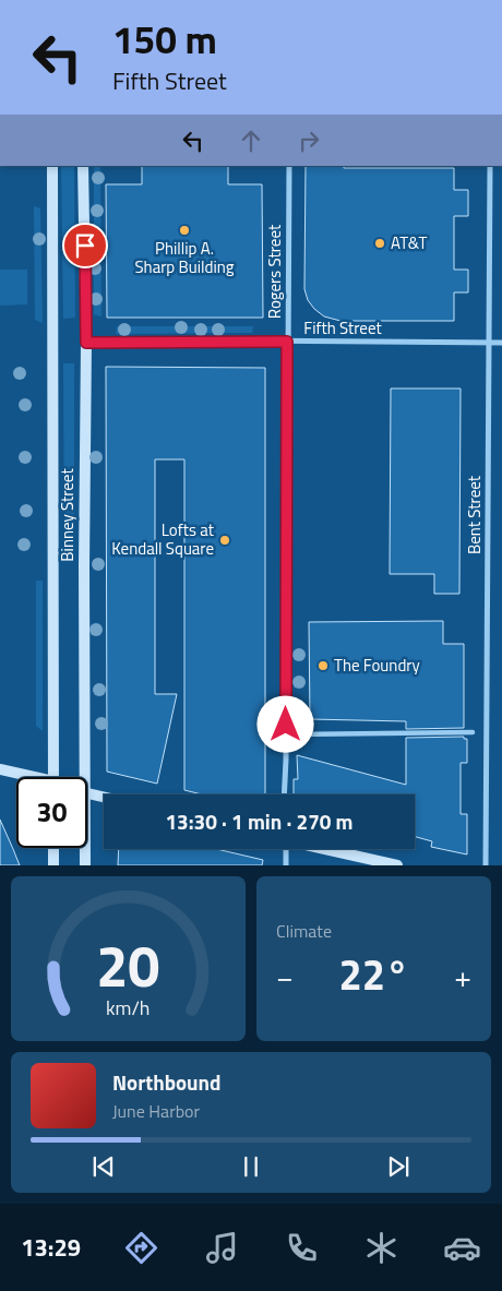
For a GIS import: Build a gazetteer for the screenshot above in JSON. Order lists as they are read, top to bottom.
{
  "streets": {
    "main road": ["Binney Street"],
    "street": ["Rogers Street", "Fifth Street", "Bent Street"]
  },
  "crossings": [
    ["Rogers Street", "Fifth Street"],
    ["Fifth Street", "Binney Street"],
    ["Fifth Street", "Bent Street"]
  ],
  "places": [
    "Phillip A. Sharp Building",
    "AT&T",
    "Lofts at Kendall Square",
    "The Foundry"
  ],
  "page": {
    "turn": ["150 m", "Fifth Street"],
    "limit": "30",
    "trip": "13:30 · 1 min · 270 m",
    "tile": "Climate",
    "heat": ["−", "22°", "+"],
    "song": ["Northbound", "June Harbor"],
    "tabs": "13:29",
    "gauge": ["20", "km/h"]
  }
}
